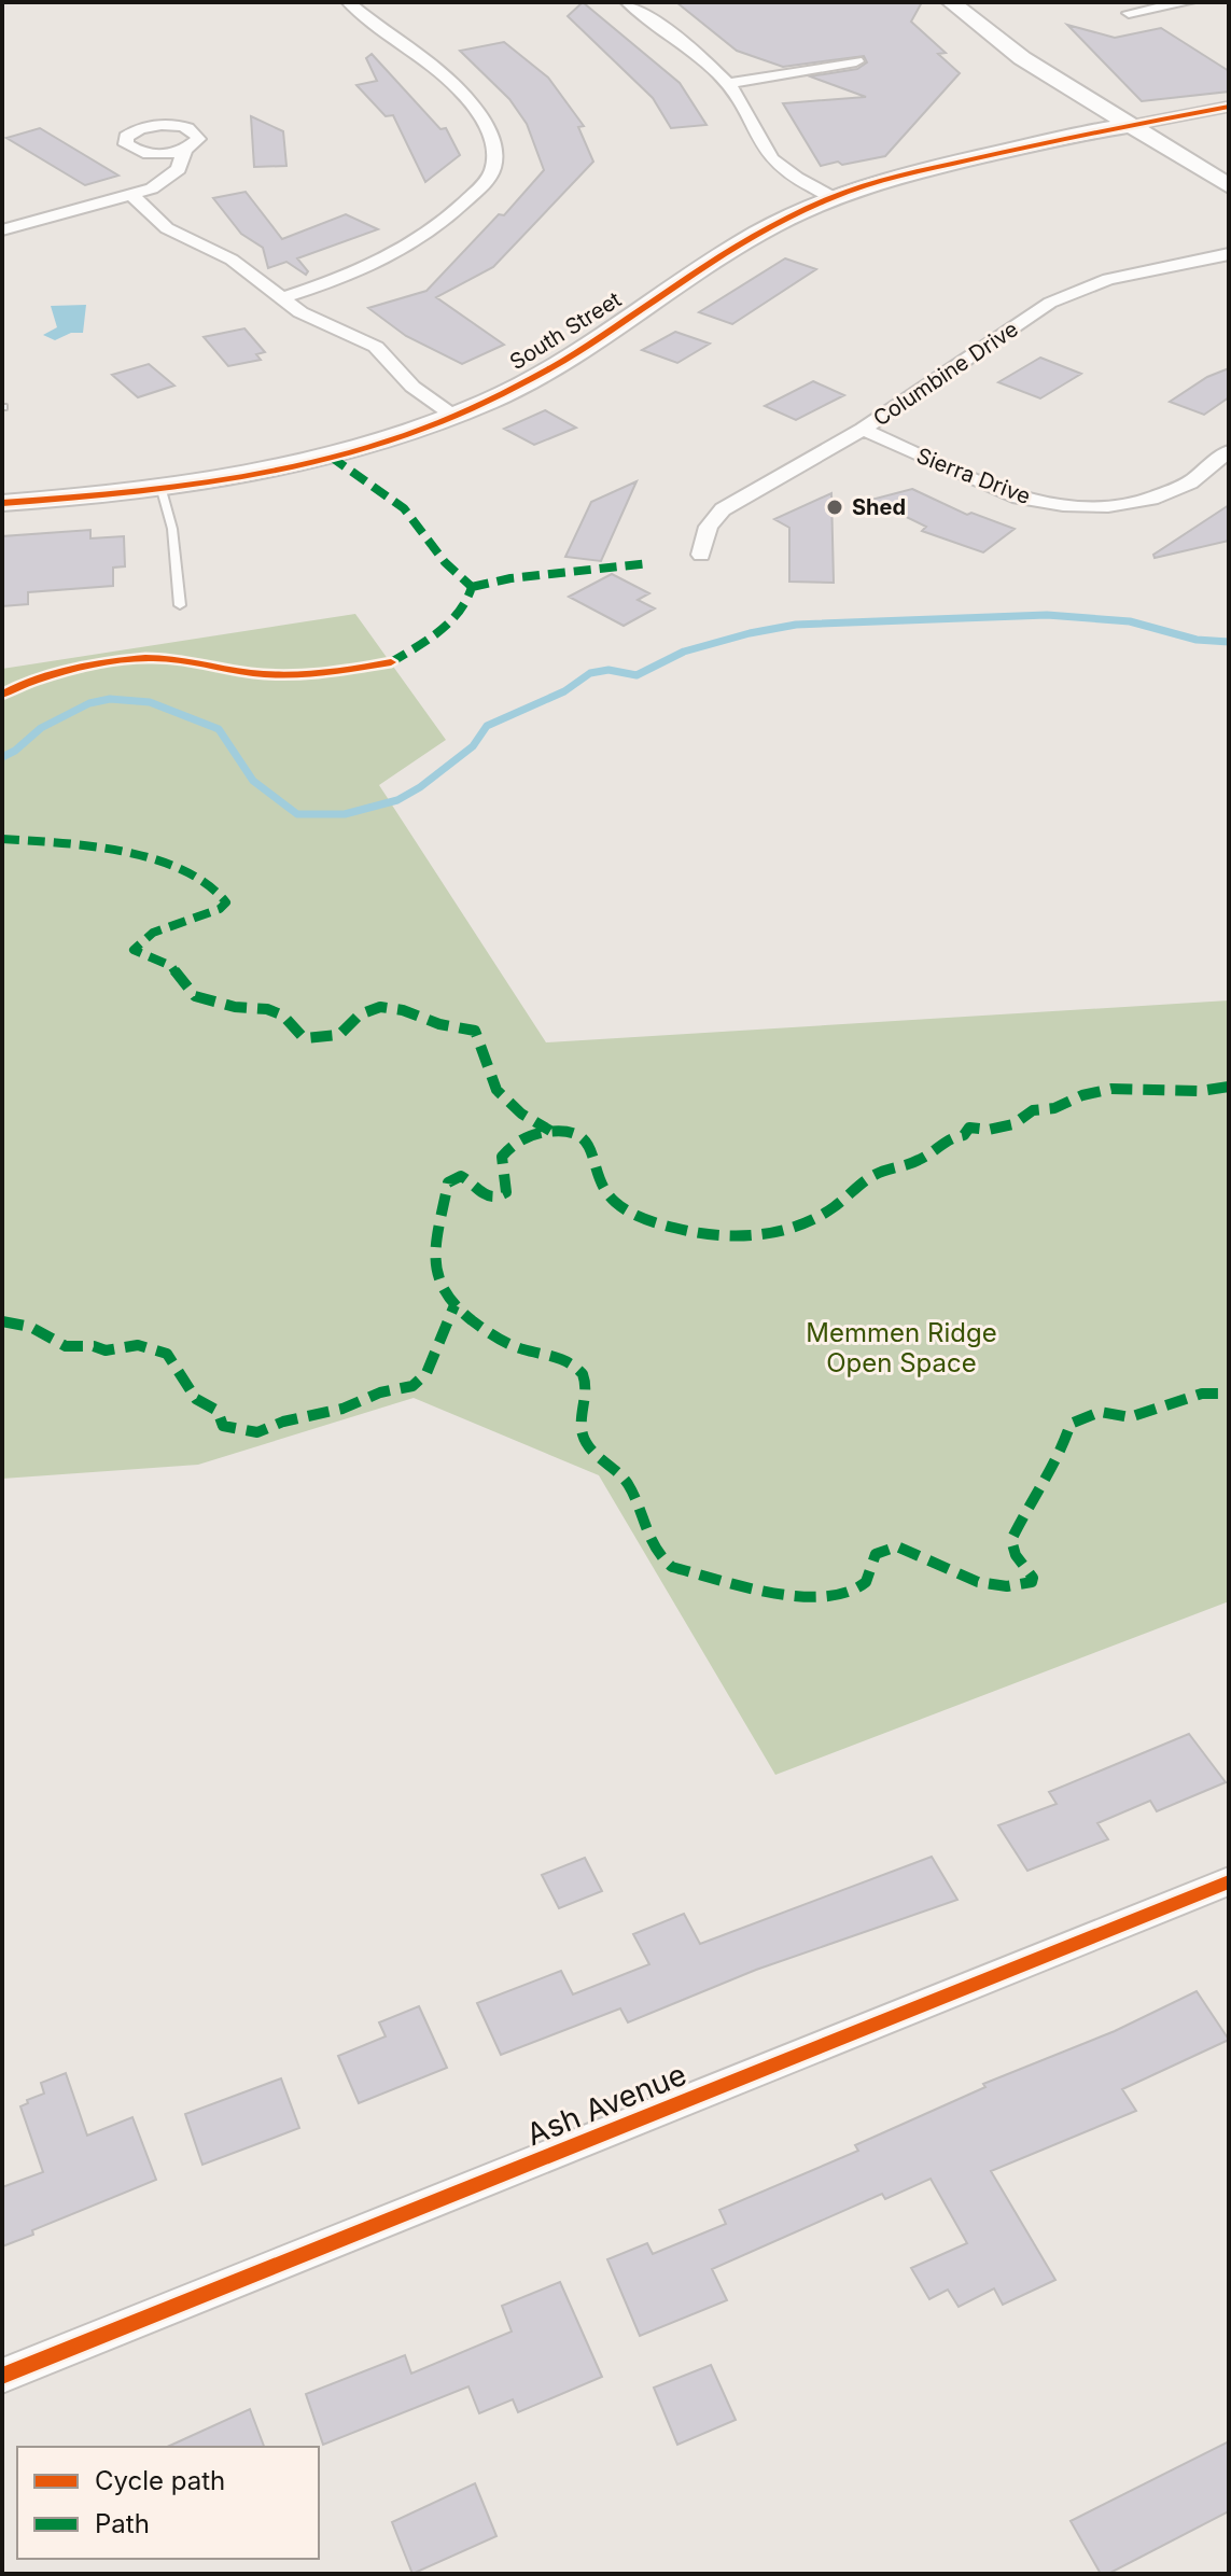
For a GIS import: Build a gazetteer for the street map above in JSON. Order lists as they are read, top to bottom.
{
  "streets": {
    "street": [
      "South Street",
      "Columbine Drive",
      "Sierra Drive",
      "Ash Avenue"
    ]
  },
  "crossings": [
    ["Columbine Drive", "Sierra Drive"]
  ],
  "parks": ["Memmen Ridge Open Space"],
  "places": ["Shed"],
  "legend": ["Cycle path", "Path"]
}
